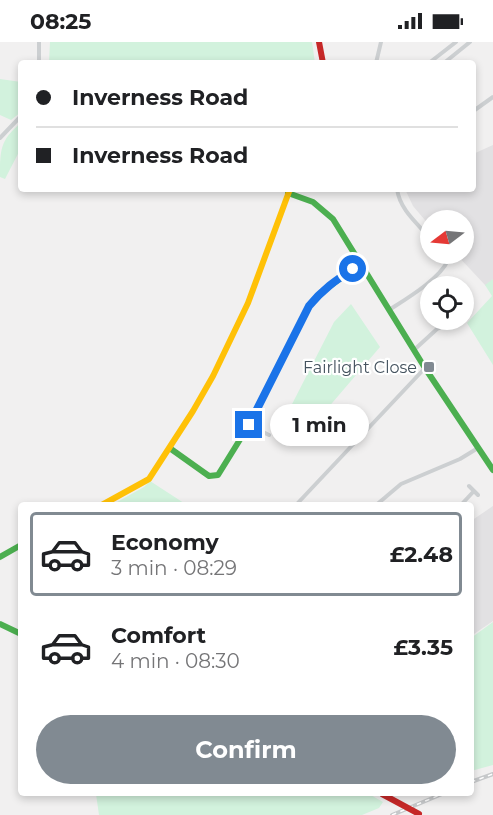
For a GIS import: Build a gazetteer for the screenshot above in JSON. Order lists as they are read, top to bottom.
{
  "places": {
    "transit": ["Fairlight Close"]
  },
  "north": "left",
  "page": {
    "status": "08:25",
    "banner": ["Inverness Road", "Inverness Road"],
    "bubble": "1 min",
    "list": [
      {
        "name": "Economy",
        "note": "3 min · 08:29",
        "value": "£2.48"
      },
      {
        "name": "Comfort",
        "note": "4 min · 08:30",
        "value": "£3.35"
      }
    ],
    "buttons": "Confirm"
  }
}
